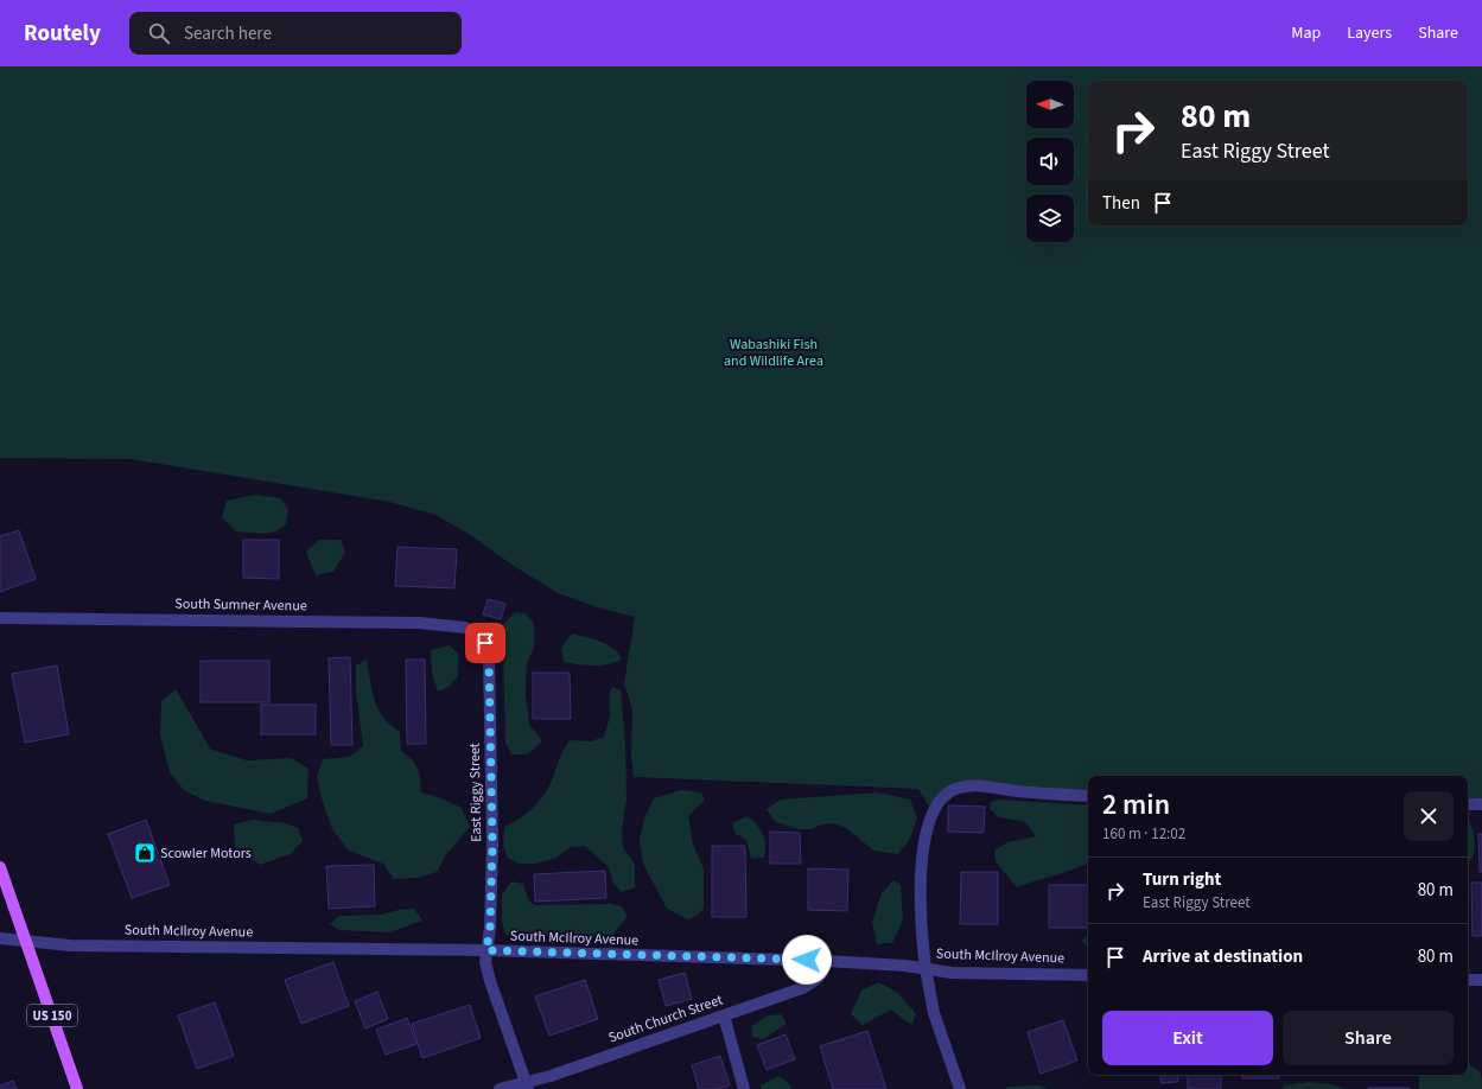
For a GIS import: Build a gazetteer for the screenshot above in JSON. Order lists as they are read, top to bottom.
{
  "streets": {
    "main road": ["US 150"],
    "street": [
      "South Sumner Avenue",
      "East Riggy Street",
      "South McIlroy Avenue",
      "South Church Street"
    ]
  },
  "crossings": [
    ["South Sumner Avenue", "East Riggy Street"],
    ["East Riggy Street", "South McIlroy Avenue"],
    ["East Riggy Street", "South Church Street"],
    ["South McIlroy Avenue", "US 150"],
    ["South McIlroy Avenue", "South Church Street"]
  ],
  "parks": ["Wabashiki Fish and Wildlife Area"],
  "places": {
    "shop": ["Scowler Motors"]
  },
  "north": "left",
  "page": {
    "header": "Routely",
    "search": "Search here",
    "nav": ["Map", "Layers", "Share"],
    "turn": ["80 m", "East Riggy Street"],
    "then": "Then",
    "heading": ["2 min", "160 m · 12:02"],
    "list": [
      {
        "name": "Turn right",
        "note": "East Riggy Street",
        "value": "80 m"
      },
      {
        "name": "Arrive at destination",
        "value": "80 m"
      }
    ],
    "buttons": ["Exit", "Share"]
  }
}
